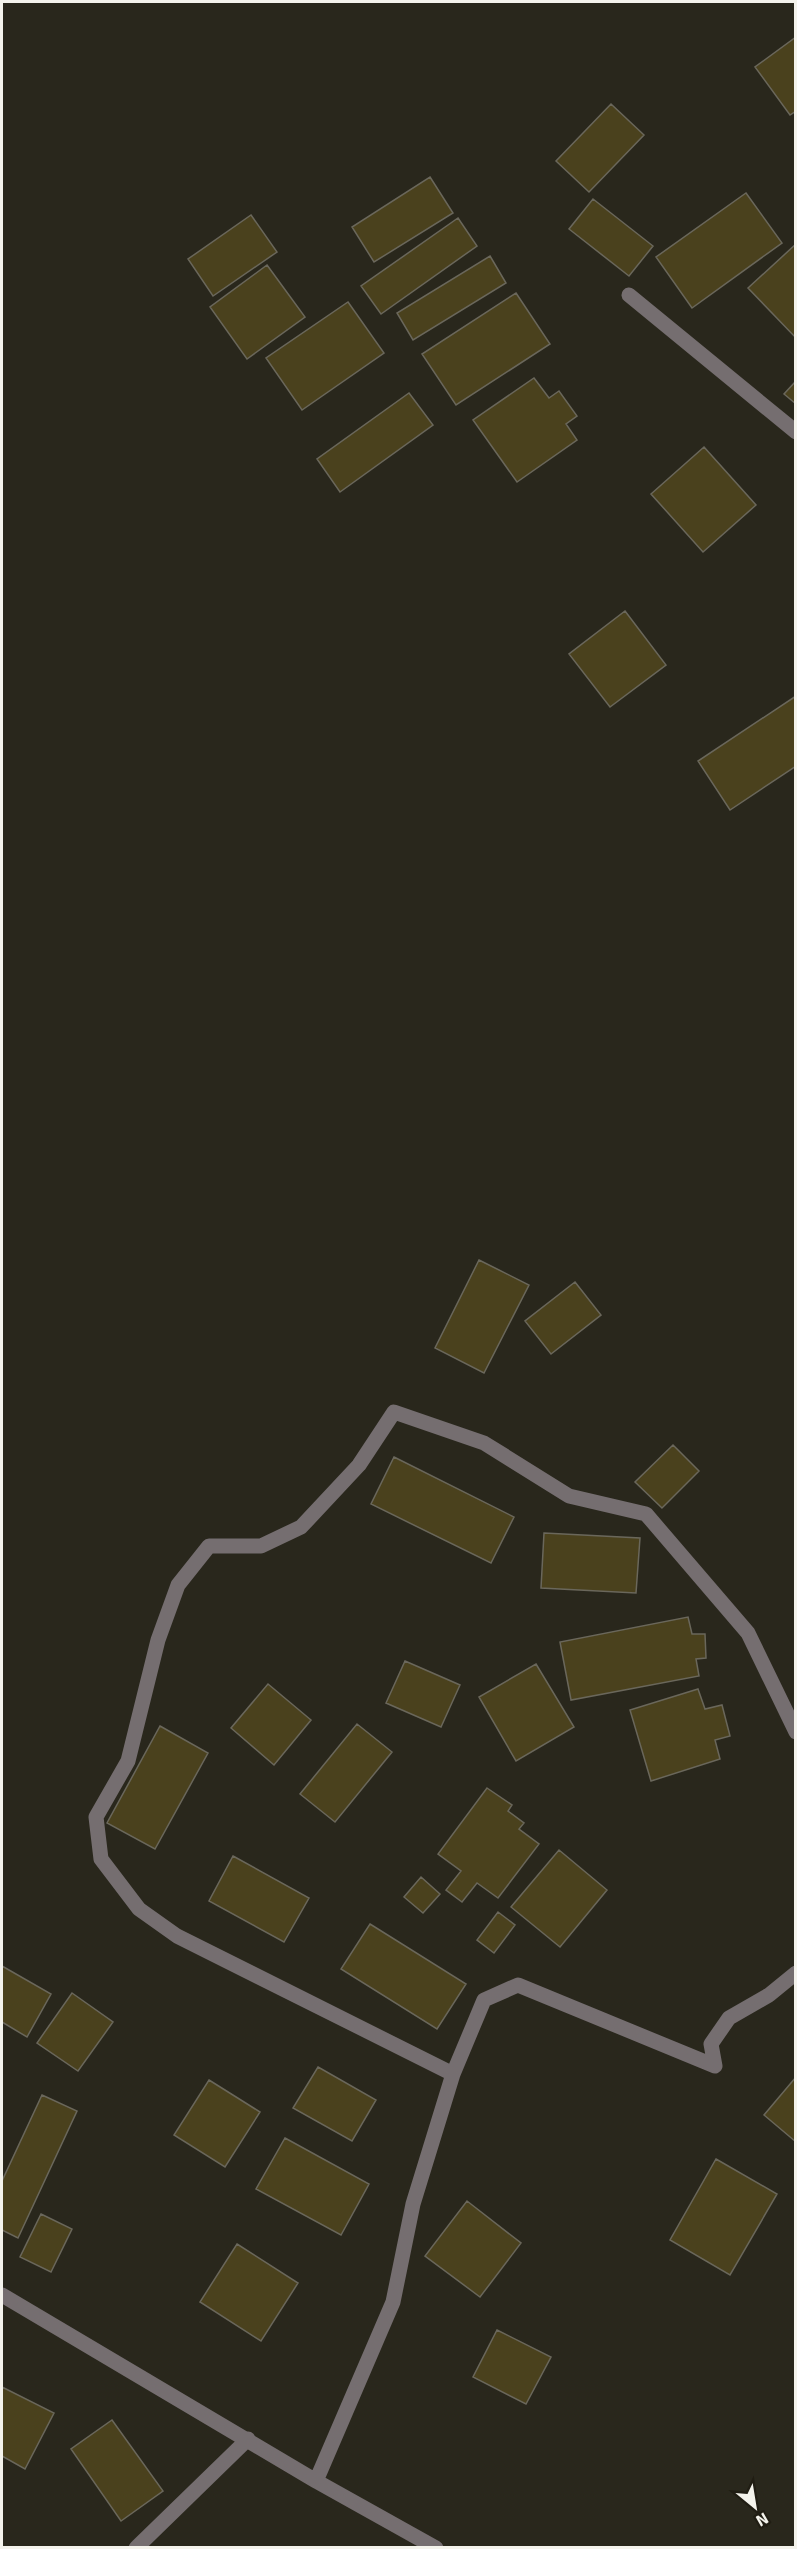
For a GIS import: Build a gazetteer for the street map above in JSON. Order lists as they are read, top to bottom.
{
  "north": "bottom right"
}
